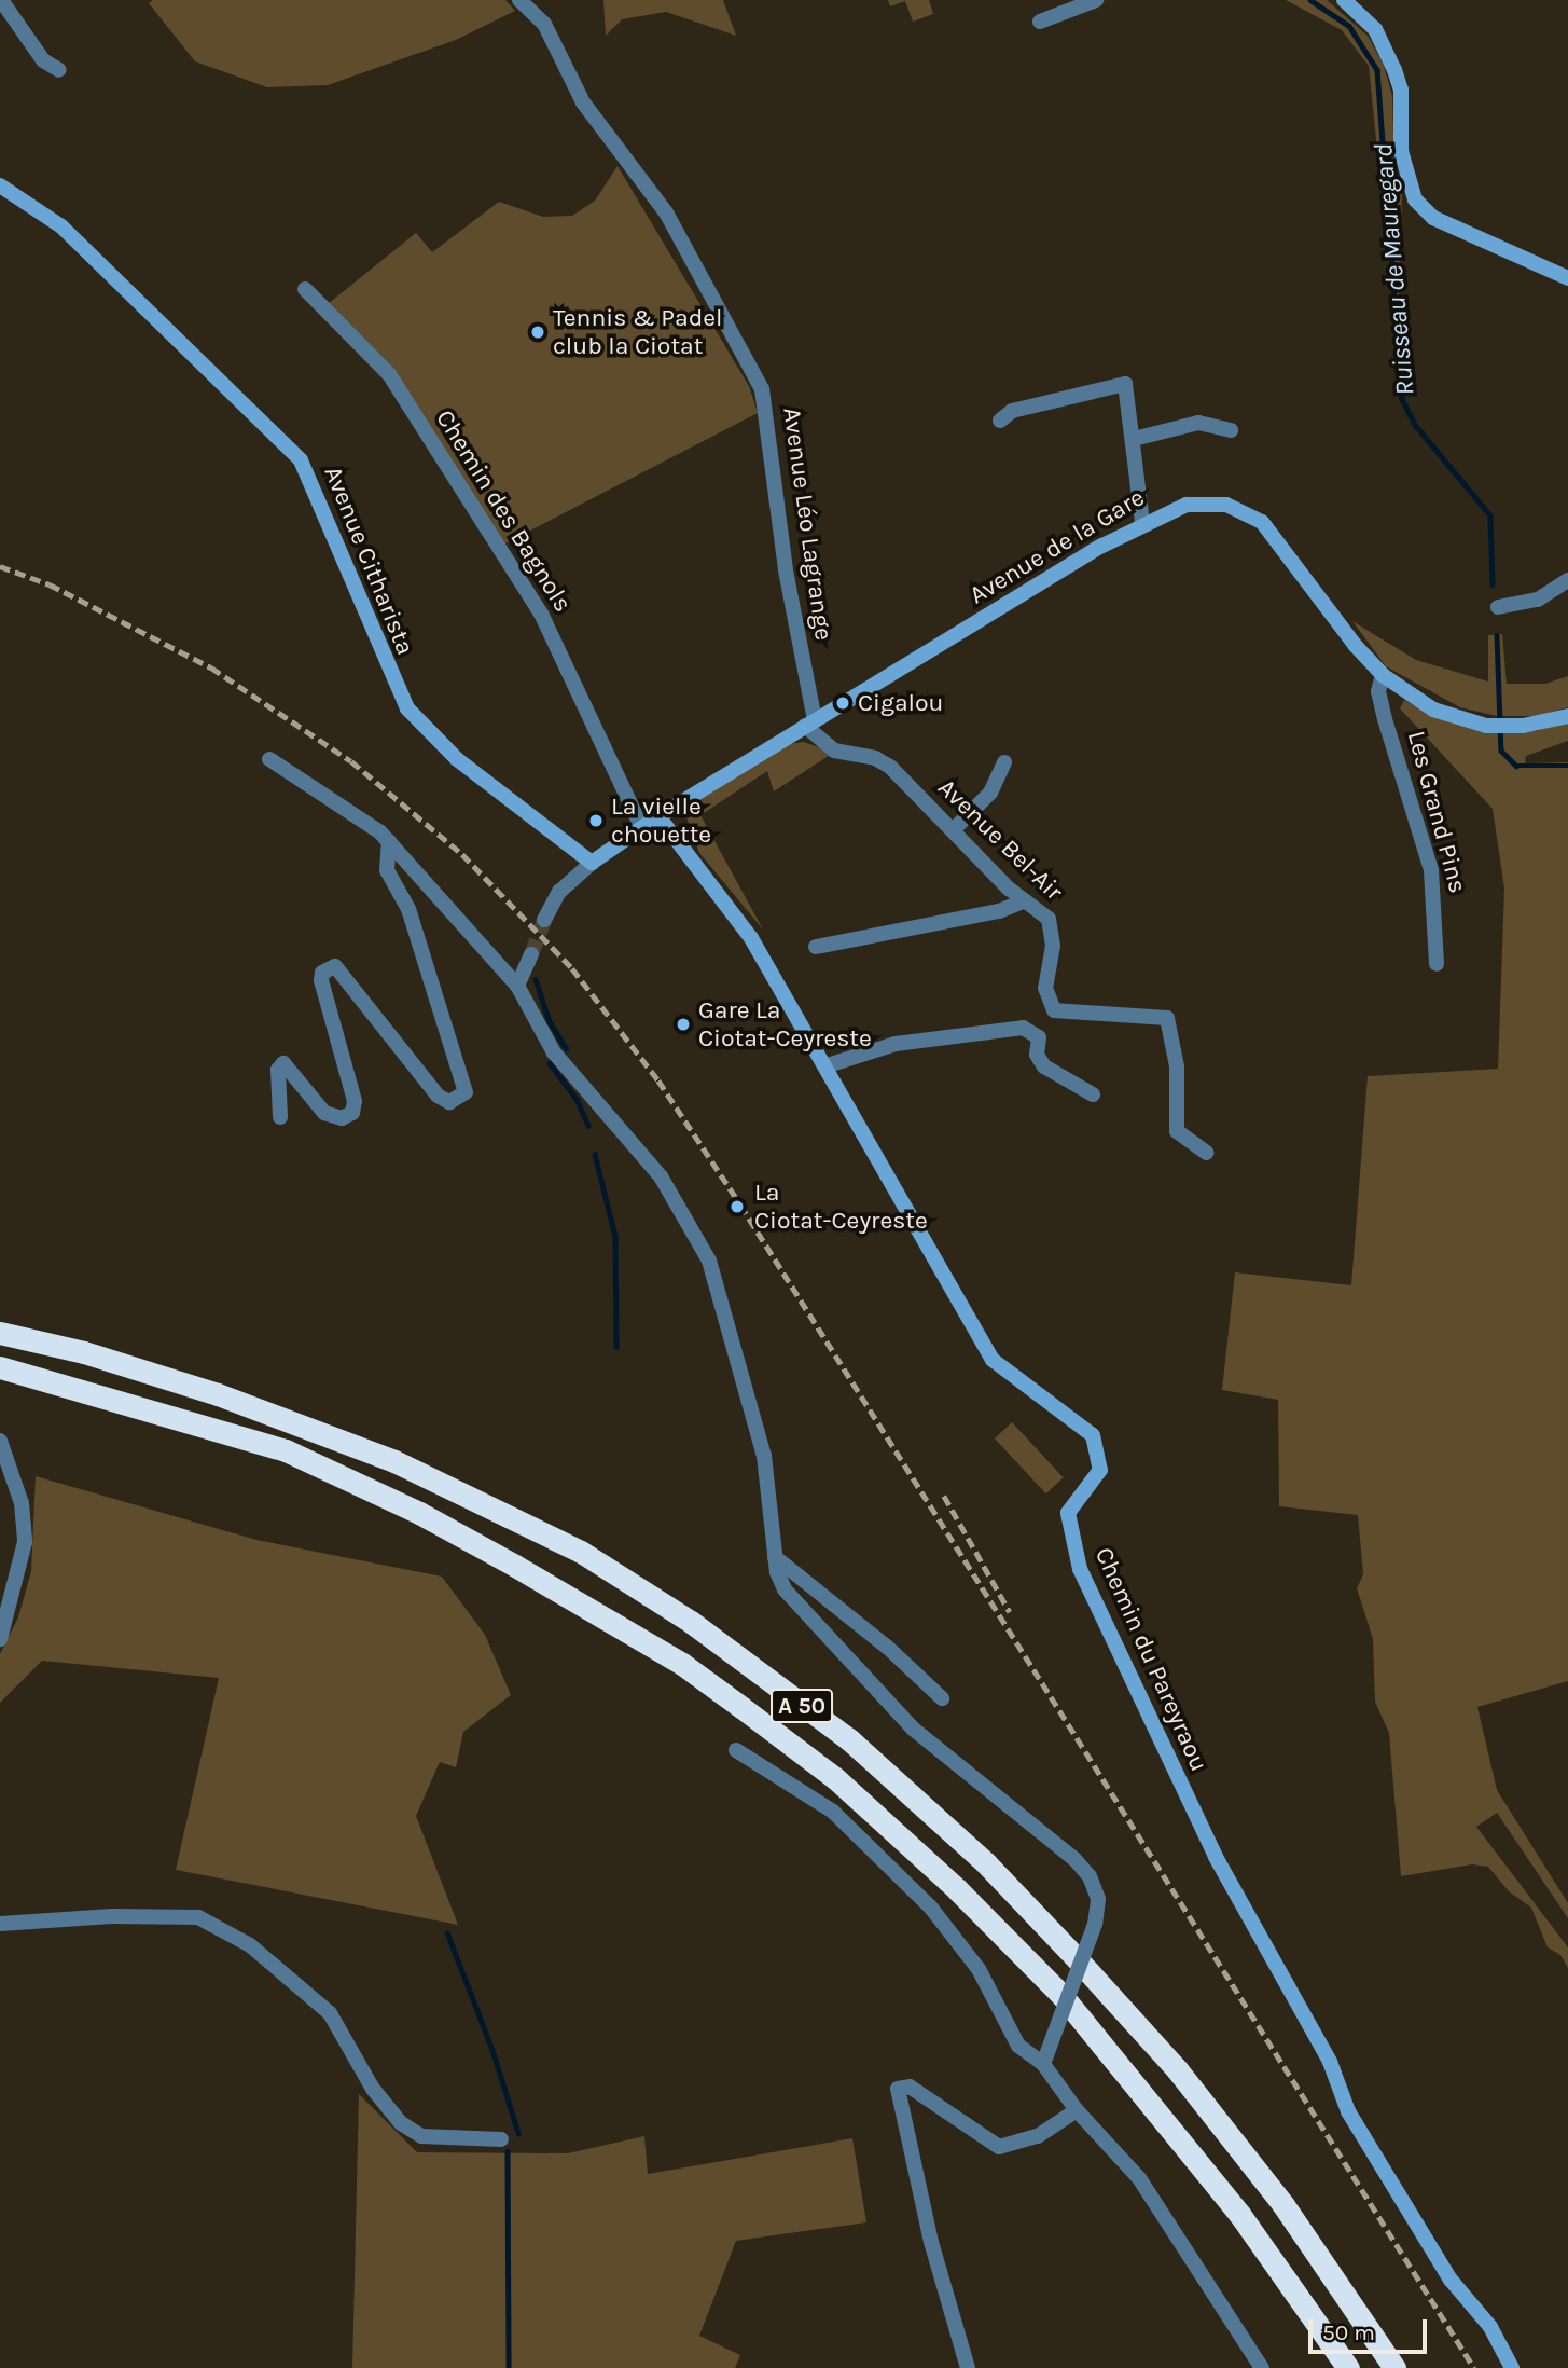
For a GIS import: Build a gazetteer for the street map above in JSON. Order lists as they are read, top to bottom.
{
  "streets": {
    "highway": ["A 50"],
    "street": [
      "Chemin des Bagnols",
      "Avenue Léo Lagrange",
      "Avenue de la Gare",
      "Avenue Citharista",
      "Les Grand Pins",
      "Avenue Bel-Air",
      "Chemin du Pareyraou"
    ]
  },
  "crossings": [
    ["Chemin des Bagnols", "Avenue de la Gare"],
    ["Avenue Léo Lagrange", "Avenue de la Gare"],
    ["Avenue Léo Lagrange", "Avenue Bel-Air"],
    ["Avenue de la Gare", "Avenue Citharista"],
    ["Avenue de la Gare", "Les Grand Pins"],
    ["Avenue de la Gare", "Avenue Bel-Air"],
    ["Avenue de la Gare", "Chemin du Pareyraou"]
  ],
  "water": ["Ruisseau de Mauregard"],
  "places": [
    "Tennis & Padel club la Ciotat",
    "Cigalou",
    "La vielle chouette",
    "Gare La Ciotat-Ceyreste",
    "La Ciotat-Ceyreste"
  ],
  "scale_bar": "50 m"
}
